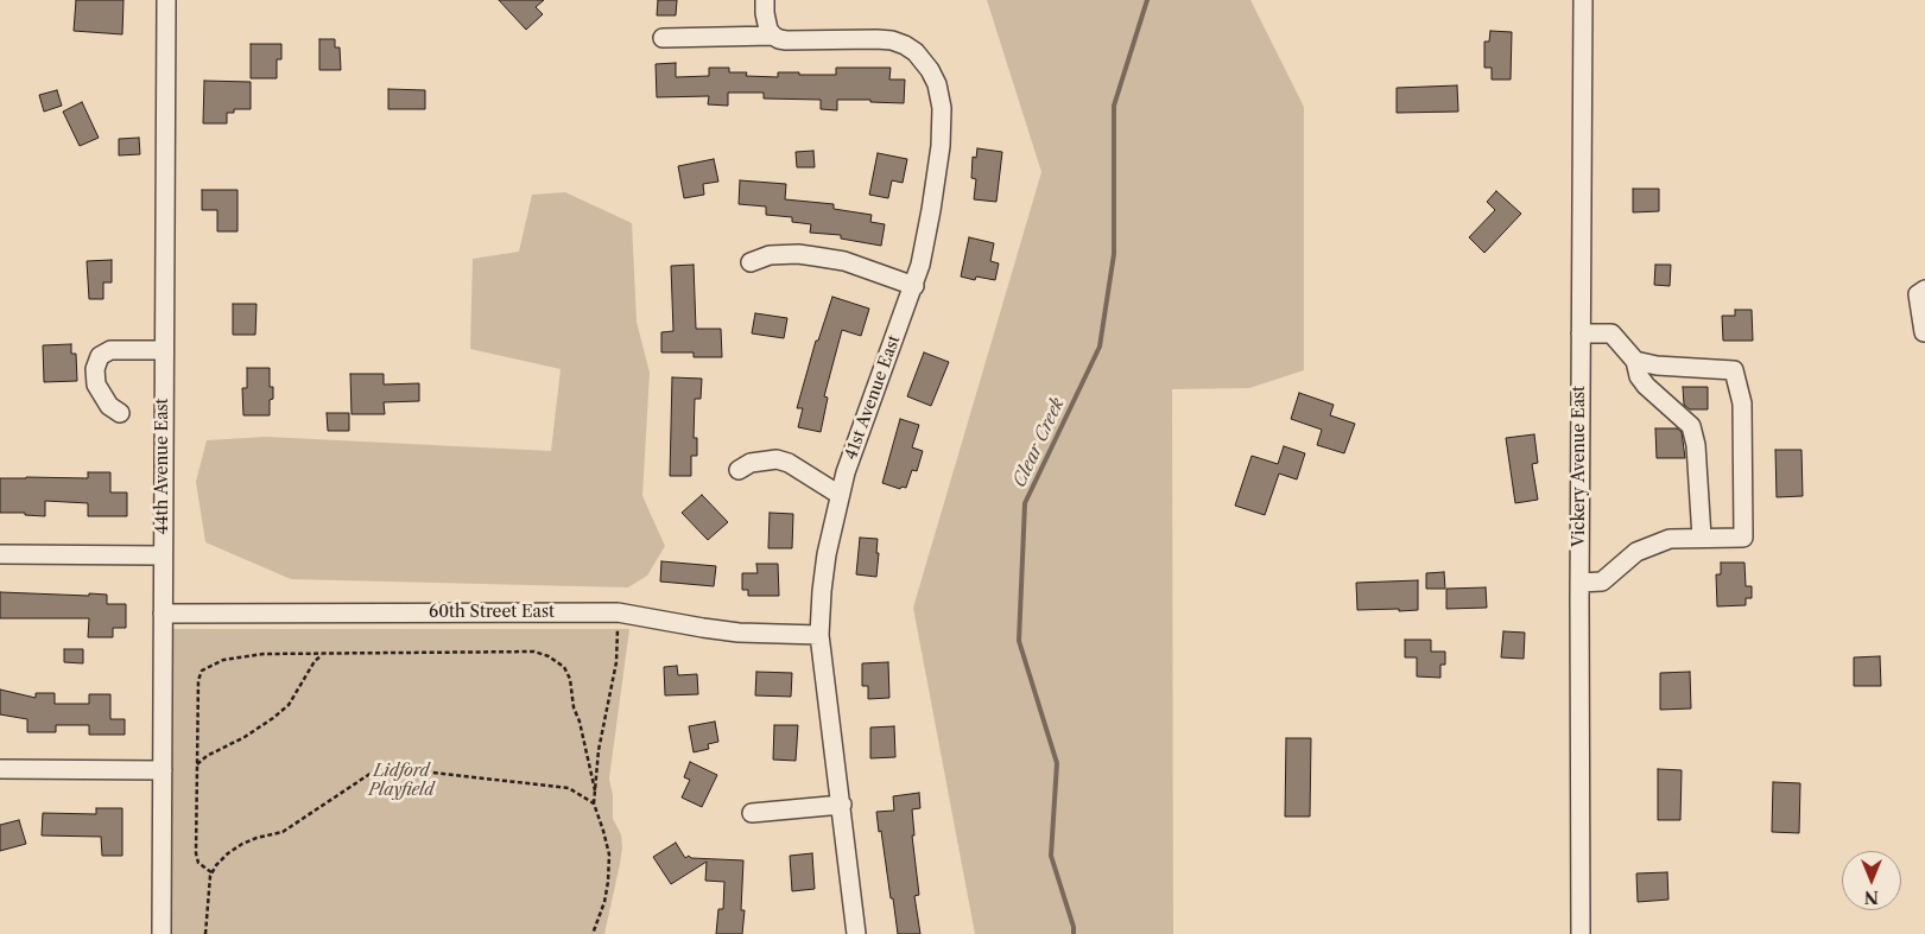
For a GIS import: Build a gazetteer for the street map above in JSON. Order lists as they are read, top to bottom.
{
  "streets": {
    "street": [
      "41st Avenue East",
      "44th Avenue East",
      "Vickery Avenue East",
      "60th Street East"
    ]
  },
  "crossings": [
    ["41st Avenue East", "60th Street East"],
    ["44th Avenue East", "60th Street East"]
  ],
  "water": ["Clear Creek"],
  "parks": ["Lidford Playfield"],
  "north": "bottom"
}
